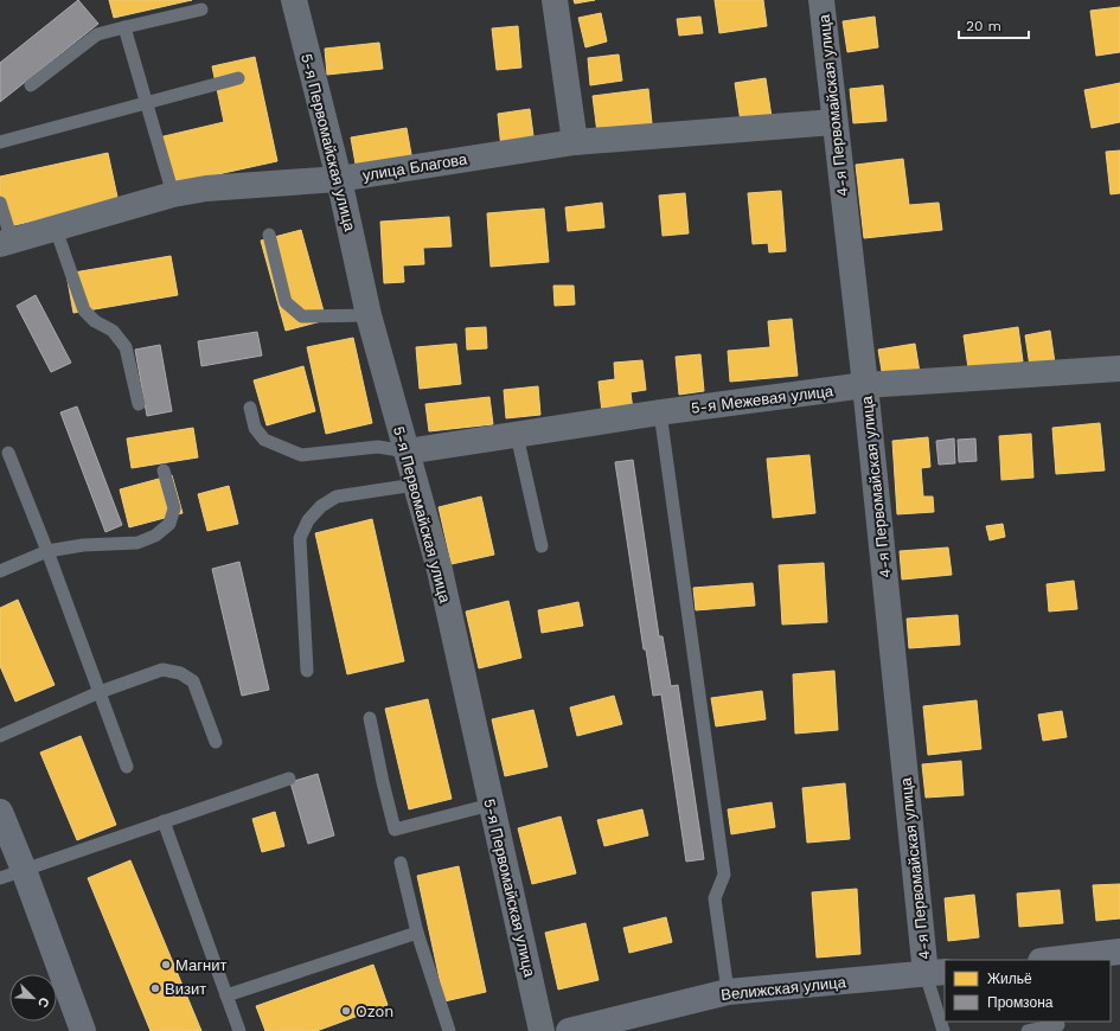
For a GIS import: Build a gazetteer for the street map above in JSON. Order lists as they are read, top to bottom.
{
  "streets": {
    "street": [
      "4-я Первомайская улица",
      "5-я Первомайская улица",
      "улица Благова",
      "5-я Межевая улица",
      "Велижская улица"
    ]
  },
  "crossings": [
    ["4-я Первомайская улица", "улица Благова"],
    ["4-я Первомайская улица", "5-я Межевая улица"],
    ["4-я Первомайская улица", "Велижская улица"],
    ["5-я Первомайская улица", "улица Благова"],
    ["5-я Первомайская улица", "5-я Межевая улица"]
  ],
  "places": ["Магнит", "Визит", "Ozon"],
  "legend": ["Жильё", "Промзона"],
  "scale_bar": "20 m",
  "north": "bottom right"
}
